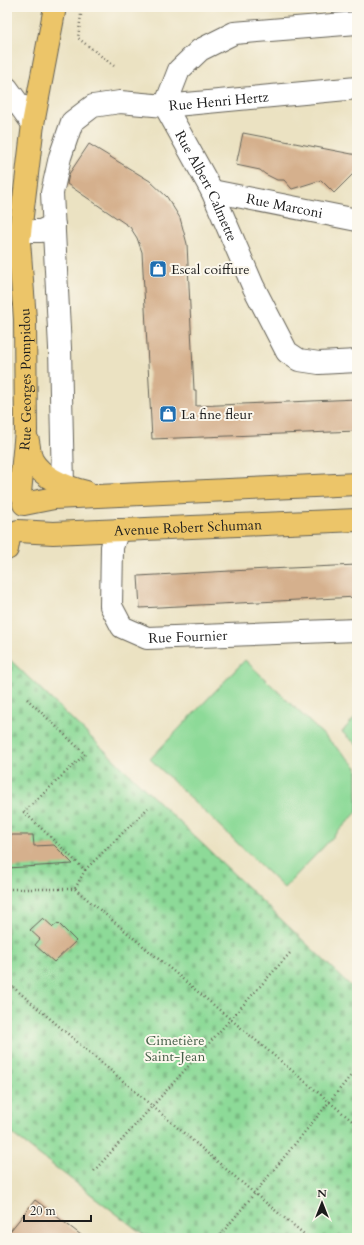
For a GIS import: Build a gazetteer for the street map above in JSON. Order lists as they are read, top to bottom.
{
  "streets": {
    "main road": ["Rue Georges Pompidou", "Avenue Robert Schuman"],
    "street": [
      "Rue Henri Hertz",
      "Rue Albert Calmette",
      "Rue Marconi",
      "Rue Fournier"
    ]
  },
  "crossings": [
    ["Rue Henri Hertz", "Rue Albert Calmette"],
    ["Rue Albert Calmette", "Rue Marconi"],
    ["Rue Georges Pompidou", "Avenue Robert Schuman"],
    ["Avenue Robert Schuman", "Rue Fournier"]
  ],
  "parks": ["Cimetière Saint-Jean"],
  "places": {
    "shop": ["Escal coiffure", "La fine fleur"]
  },
  "scale_bar": "20 m",
  "north": "top"
}
